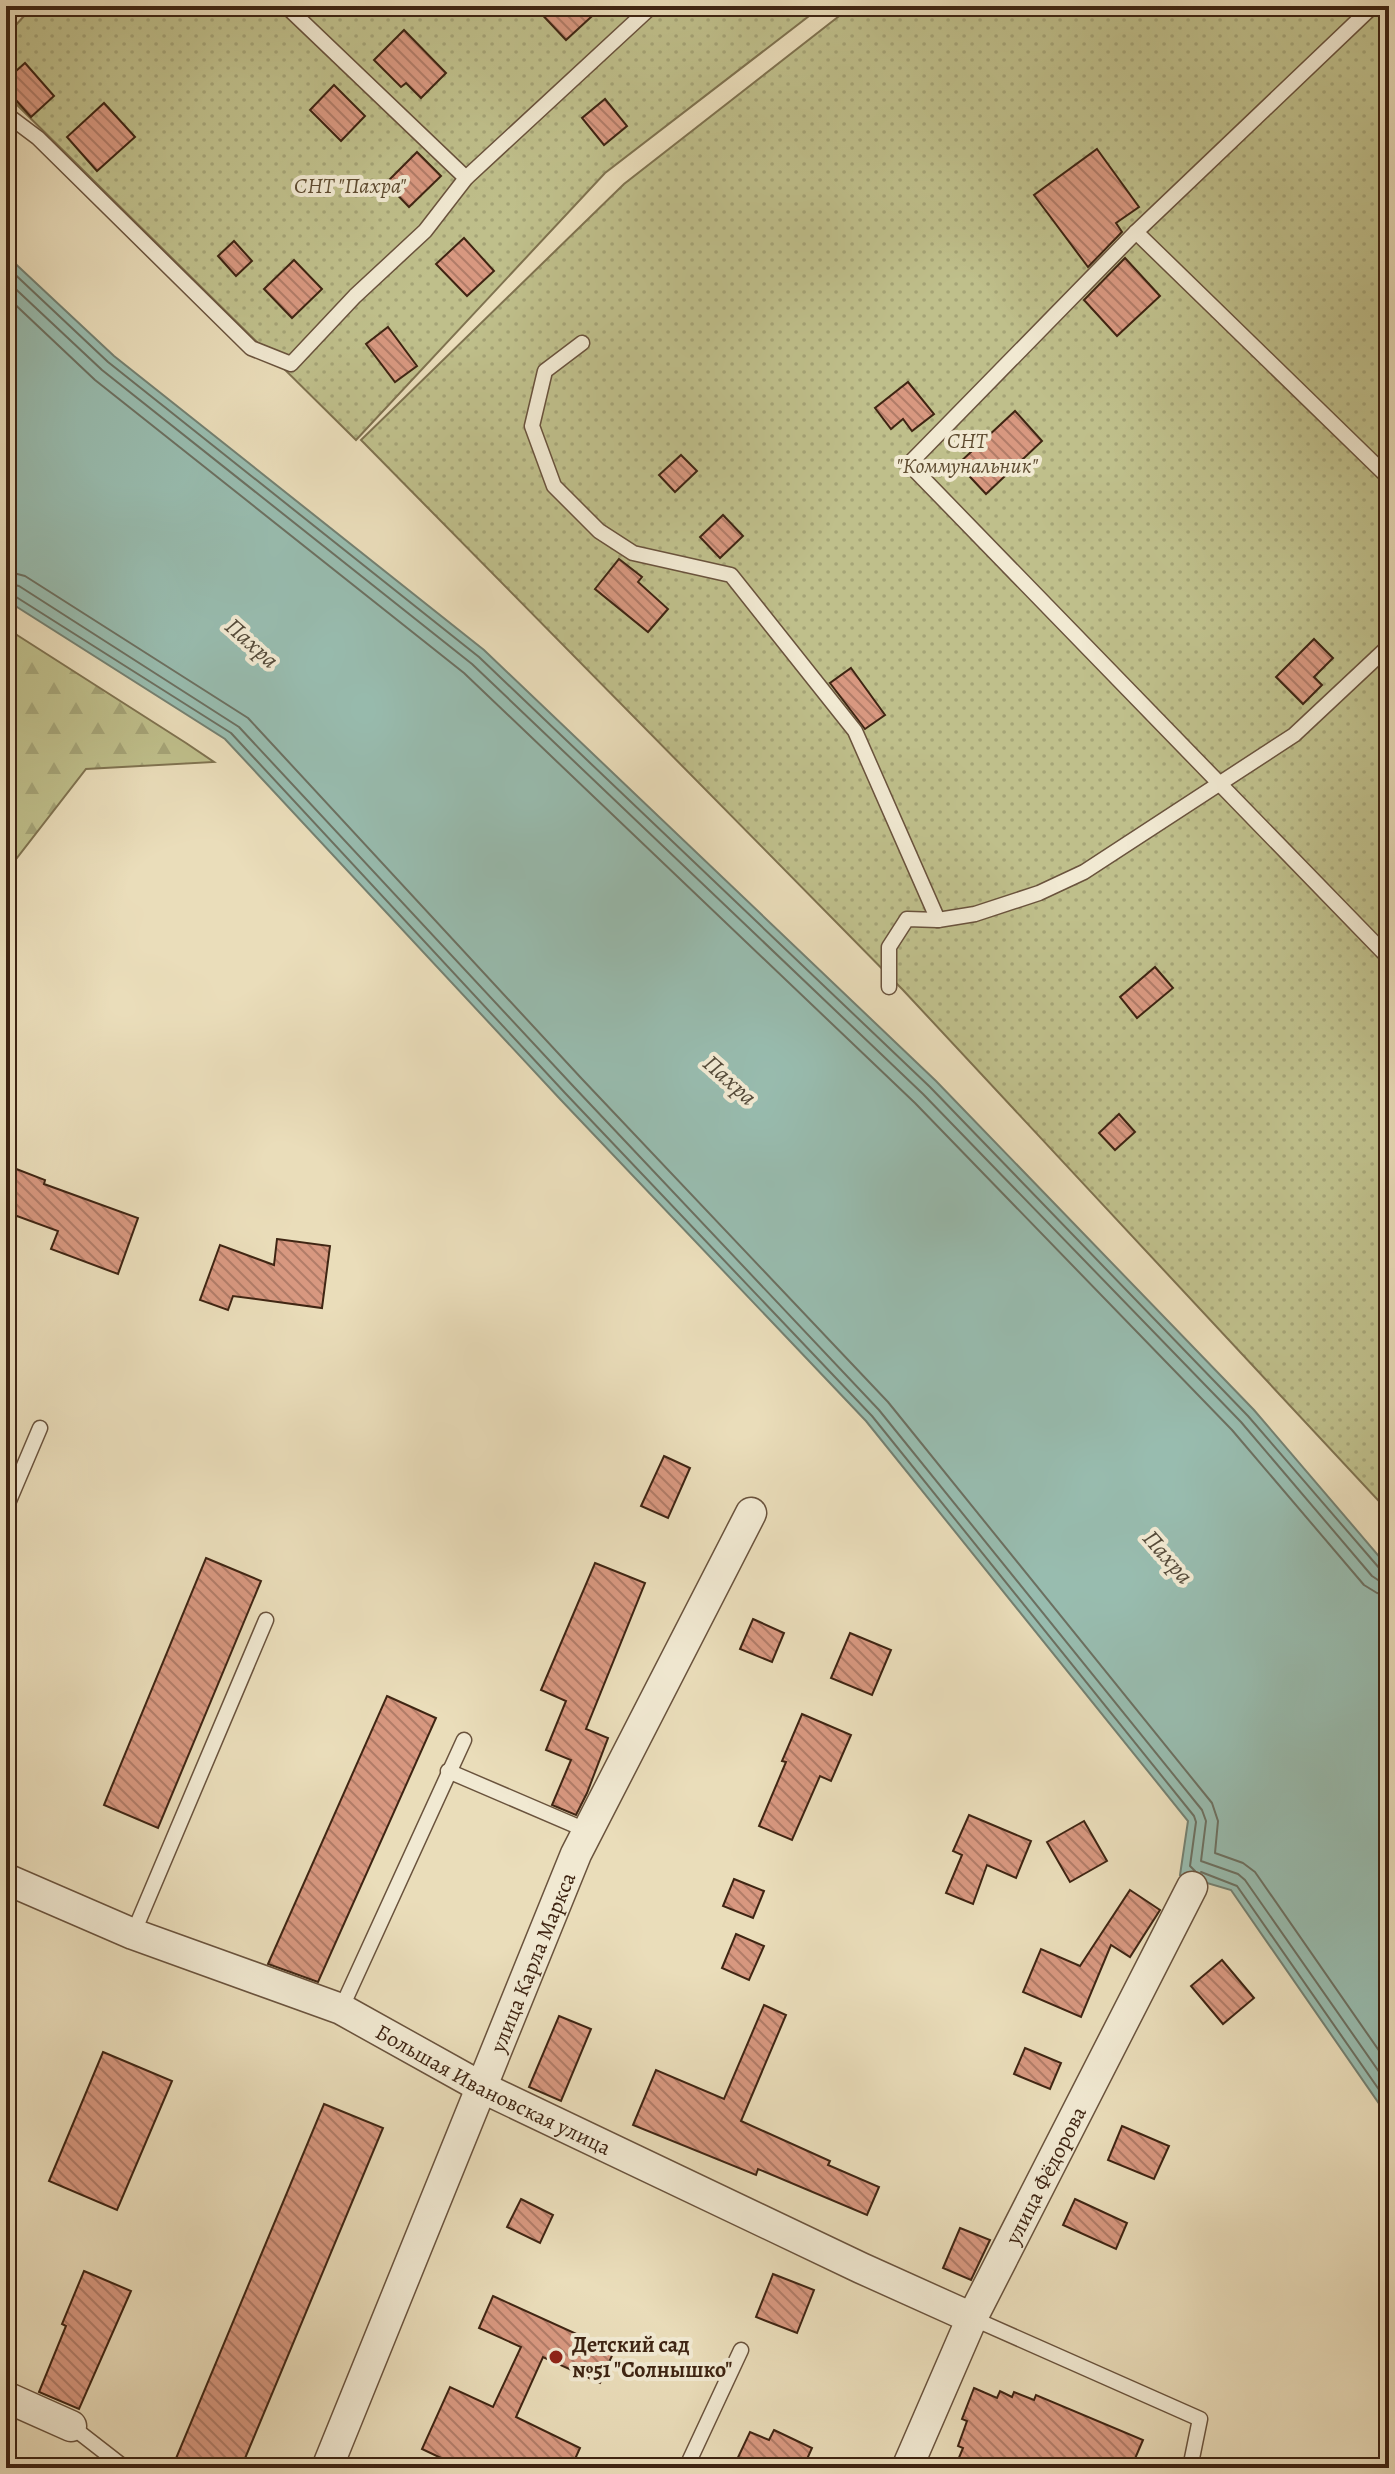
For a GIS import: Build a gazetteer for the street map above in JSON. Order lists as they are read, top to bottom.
{
  "streets": {
    "street": ["улица Карла Маркса", "Большая Ивановская улица", "улица Фёдорова"]
  },
  "crossings": [
    ["улица Карла Маркса", "Большая Ивановская улица"],
    ["Большая Ивановская улица", "улица Фёдорова"]
  ],
  "water": ["Пахра"],
  "parks": ["СНТ \"Пахра\"", "СНТ \"Коммунальник\""],
  "places": ["Детский сад №51 \"Солнышко\""]
}
